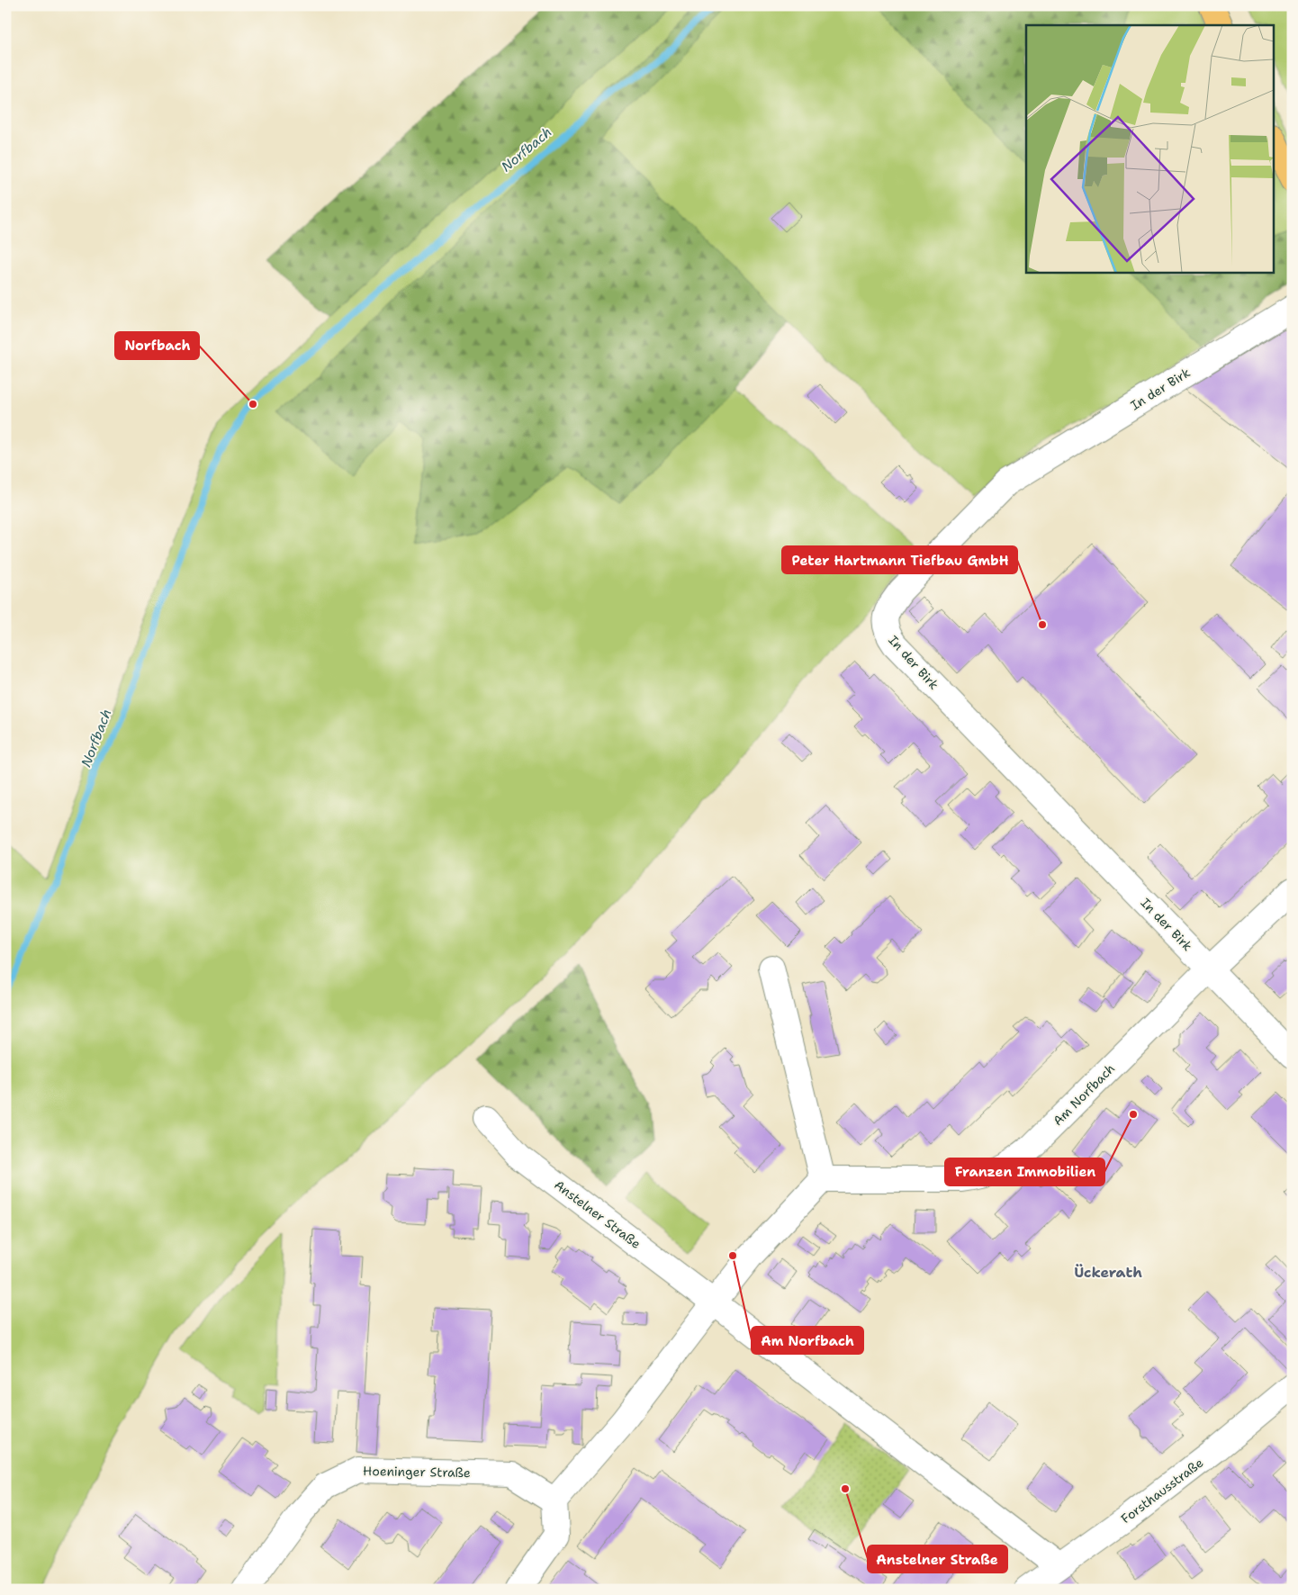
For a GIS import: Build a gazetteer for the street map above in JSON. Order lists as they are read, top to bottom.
{
  "streets": {
    "street": [
      "In der Birk",
      "Am Norfbach",
      "Anstelner Straße",
      "Hoeninger Straße",
      "Forsthausstraße"
    ]
  },
  "crossings": [
    ["In der Birk", "Am Norfbach"],
    ["Anstelner Straße", "Forsthausstraße"]
  ],
  "districts": ["Ückerath"],
  "water": ["Norfbach"],
  "places": [
    "Norfbach",
    "Peter Hartmann Tiefbau GmbH",
    "Franzen Immobilien",
    "Am Norfbach",
    "Anstelner Straße"
  ]
}
